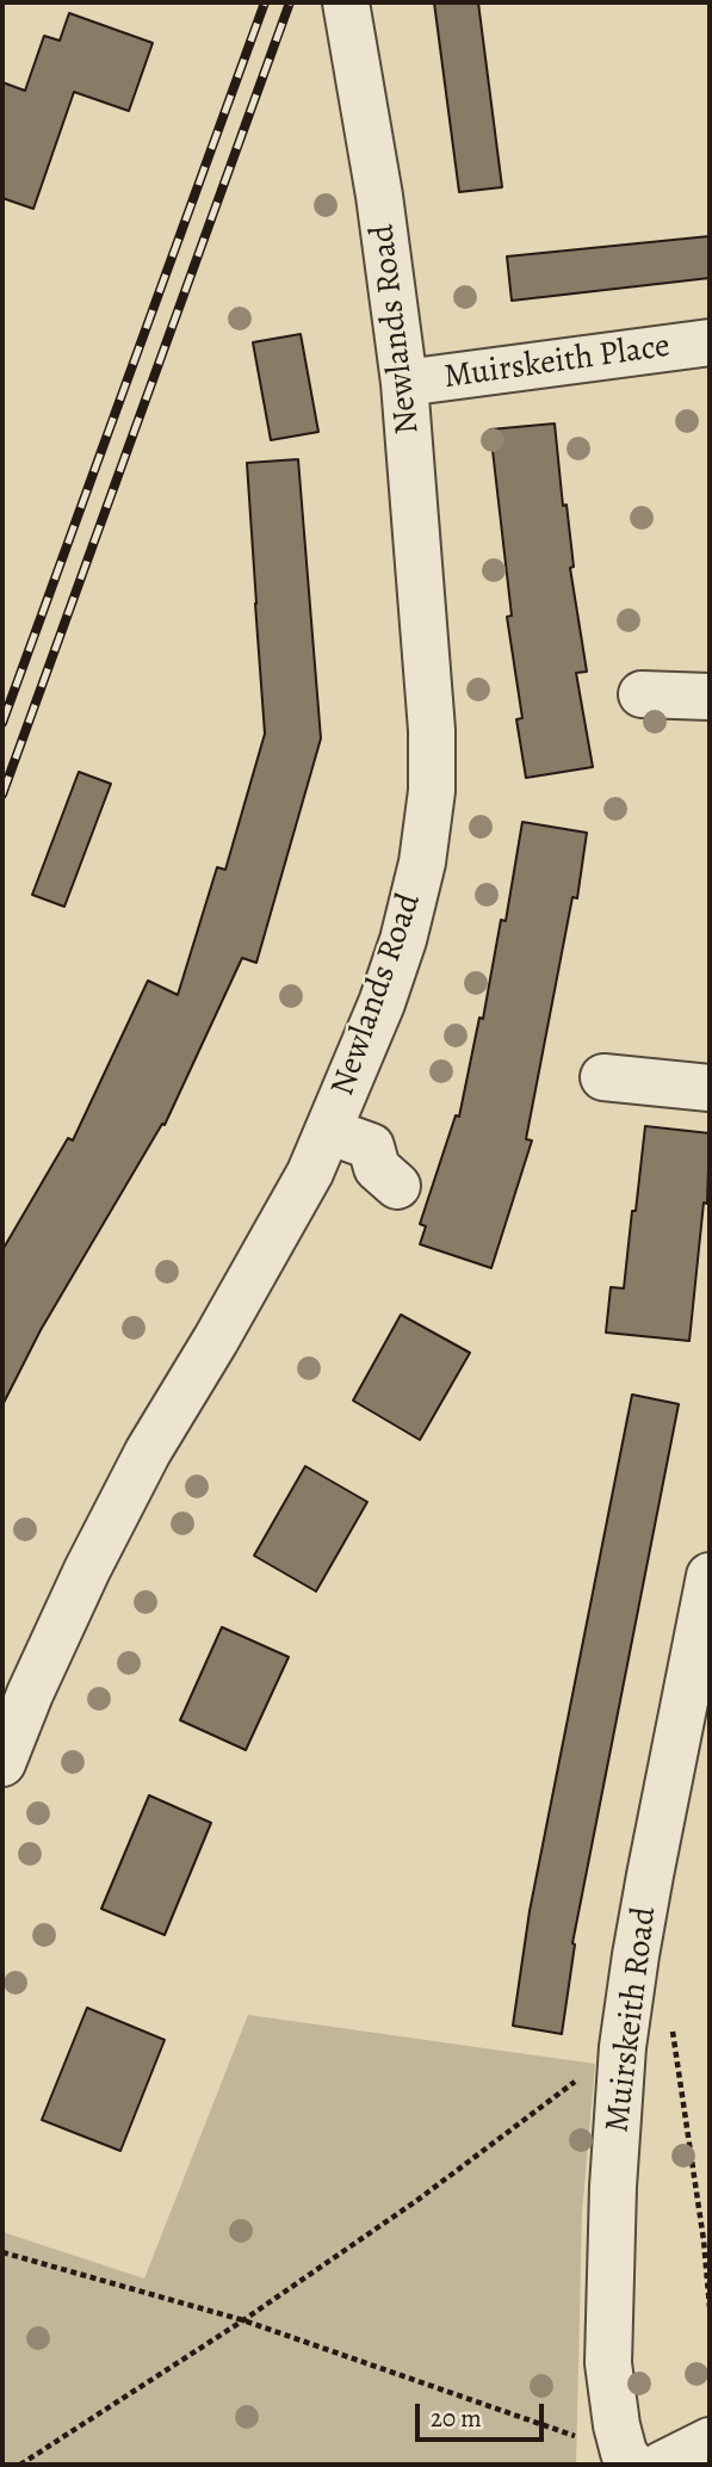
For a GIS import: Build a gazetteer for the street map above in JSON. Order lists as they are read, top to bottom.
{
  "streets": {
    "street": ["Newlands Road", "Muirskeith Place", "Muirskeith Road"]
  },
  "crossings": [
    ["Newlands Road", "Muirskeith Place"]
  ],
  "scale_bar": "20 m"
}
